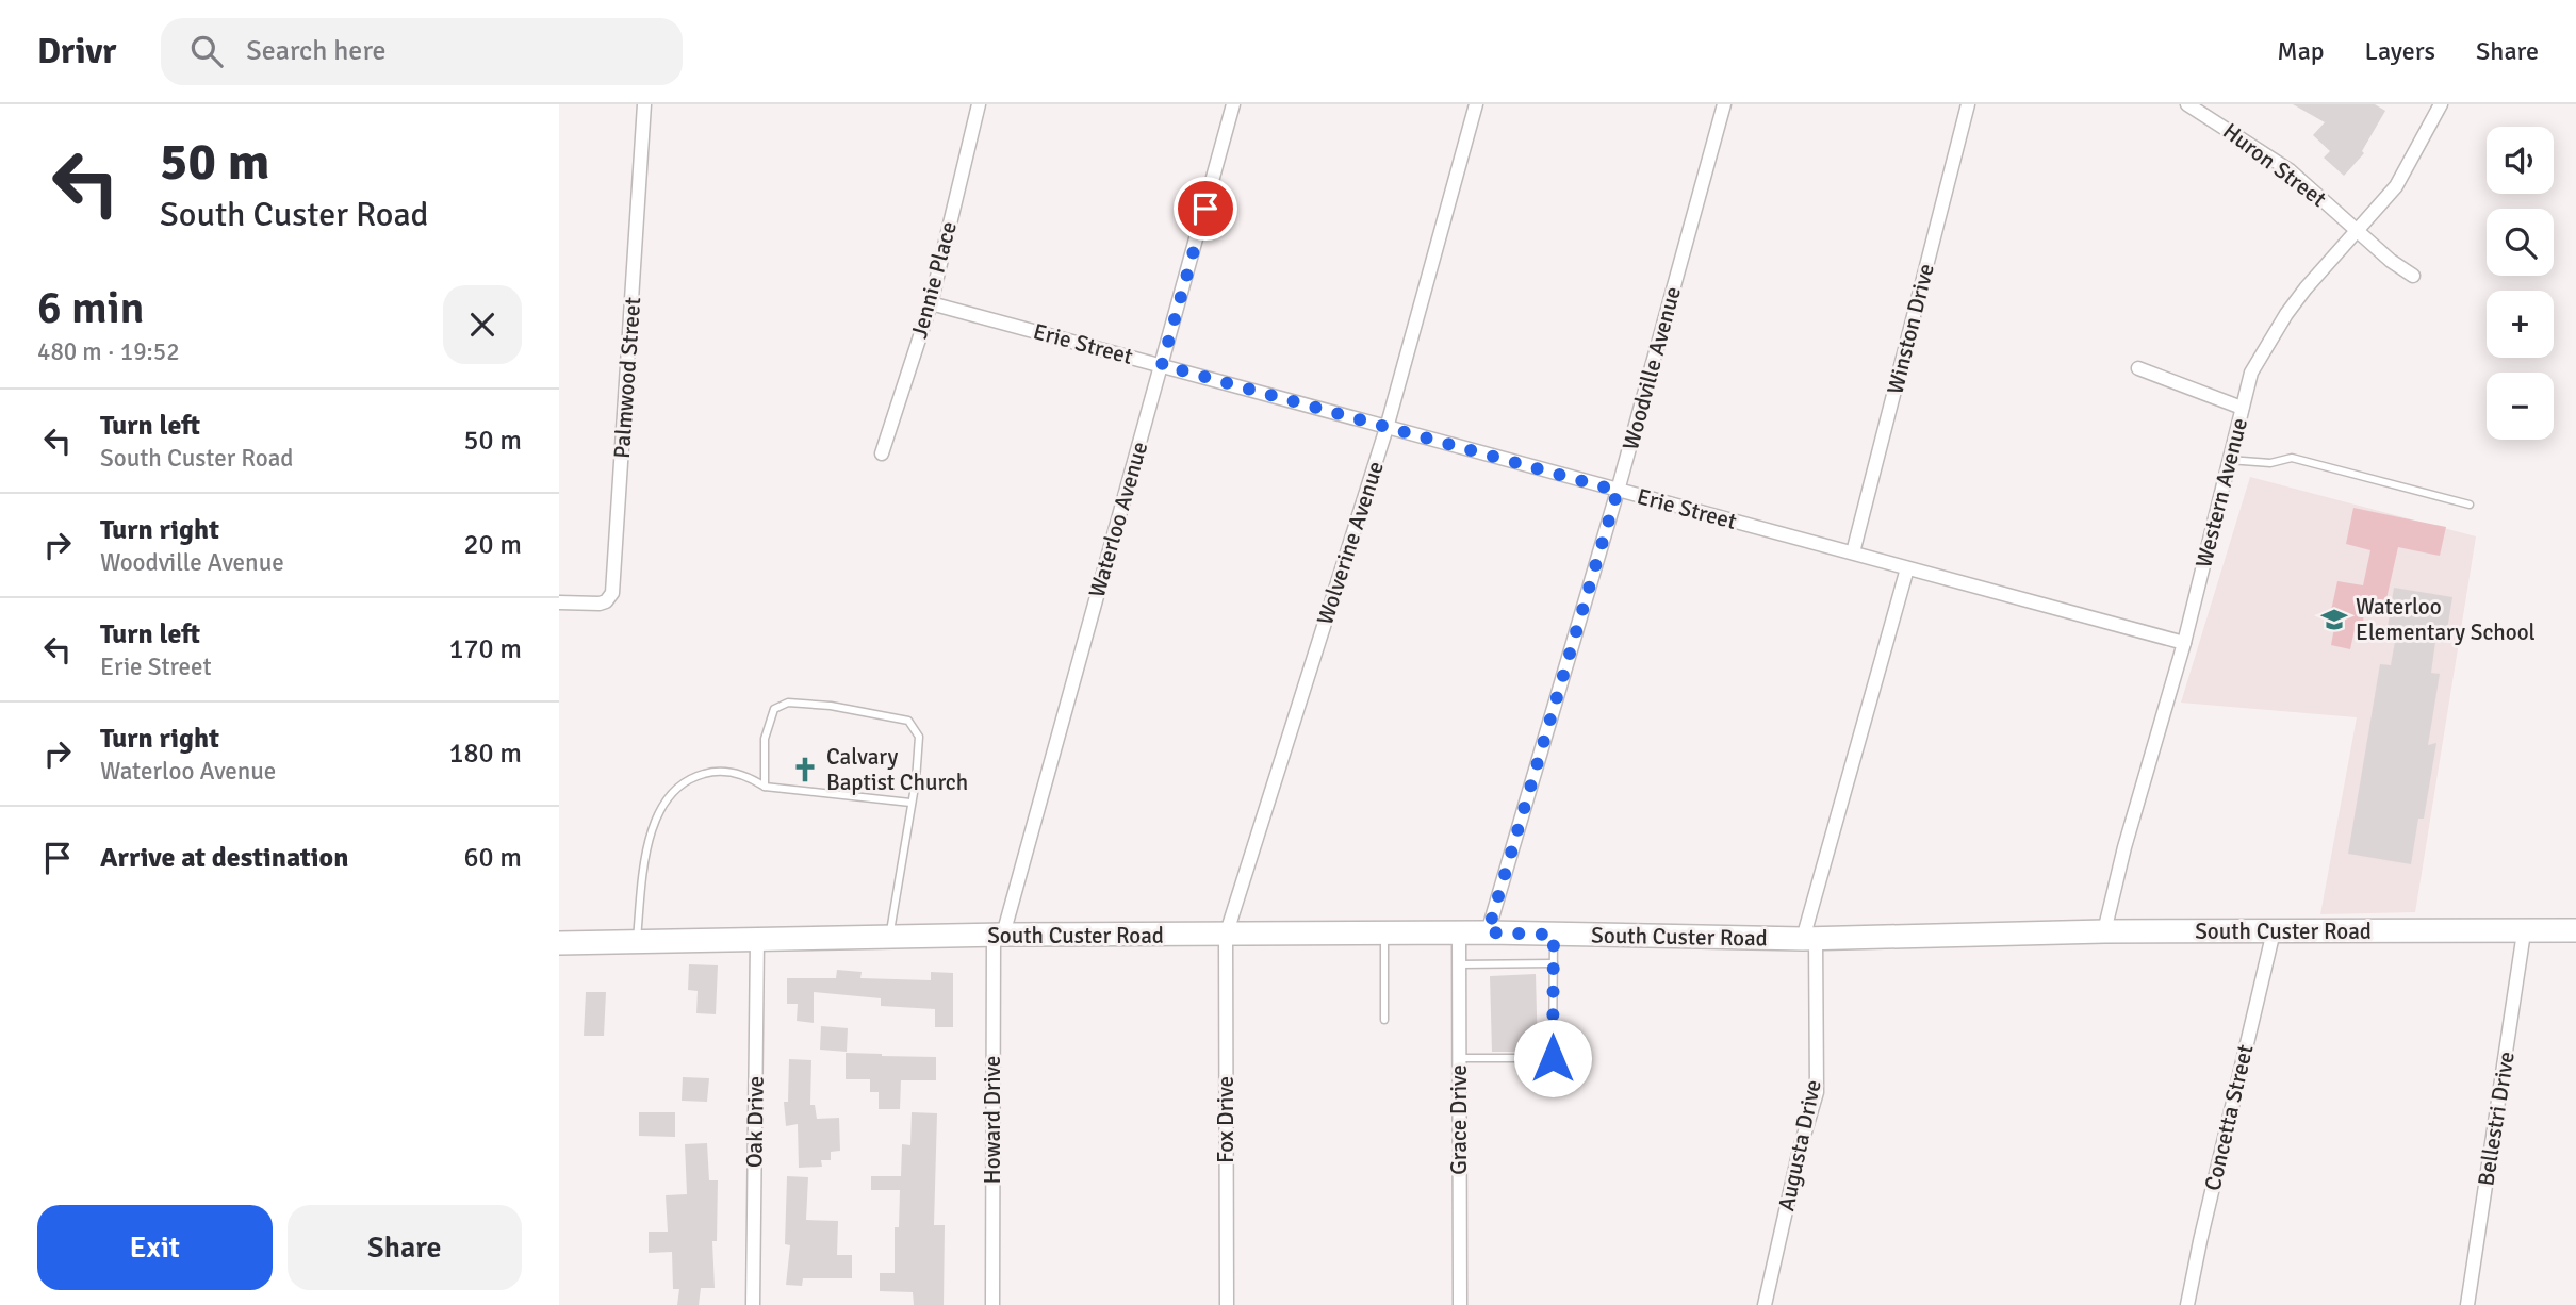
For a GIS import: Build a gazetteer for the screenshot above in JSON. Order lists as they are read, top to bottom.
{
  "streets": {
    "main road": ["South Custer Road"],
    "street": [
      "Huron Street",
      "Jennie Place",
      "Winston Drive",
      "Erie Street",
      "Woodville Avenue",
      "Palmwood Street",
      "Western Avenue",
      "Waterloo Avenue",
      "Wolverine Avenue",
      "Concetta Street",
      "Bellestri Drive",
      "Howard Drive",
      "Fox Drive",
      "Grace Drive",
      "Oak Drive",
      "Augusta Drive"
    ]
  },
  "crossings": [
    ["Huron Street", "Western Avenue"],
    ["Jennie Place", "Erie Street"],
    ["Winston Drive", "Erie Street"],
    ["Erie Street", "Woodville Avenue"],
    ["Erie Street", "Western Avenue"],
    ["Erie Street", "Waterloo Avenue"],
    ["Erie Street", "Wolverine Avenue"],
    ["Woodville Avenue", "South Custer Road"],
    ["Western Avenue", "South Custer Road"],
    ["Waterloo Avenue", "South Custer Road"],
    ["Waterloo Avenue", "Howard Drive"],
    ["Wolverine Avenue", "South Custer Road"],
    ["Wolverine Avenue", "Fox Drive"],
    ["South Custer Road", "Concetta Street"],
    ["South Custer Road", "Bellestri Drive"],
    ["South Custer Road", "Howard Drive"],
    ["South Custer Road", "Fox Drive"],
    ["South Custer Road", "Grace Drive"],
    ["South Custer Road", "Oak Drive"],
    ["South Custer Road", "Augusta Drive"]
  ],
  "places": {
    "school or university": ["Waterloo Elementary School"],
    "church": ["Calvary Baptist Church"]
  },
  "page": {
    "header": "Drivr",
    "search": "Search here",
    "nav": ["Map", "Layers", "Share"],
    "turn": ["50 m", "South Custer Road"],
    "map_buttons": ["+", "−"],
    "heading": ["6 min", "480 m · 19:52"],
    "list": [
      {
        "name": "Turn left",
        "note": "South Custer Road",
        "value": "50 m"
      },
      {
        "name": "Turn right",
        "note": "Woodville Avenue",
        "value": "20 m"
      },
      {
        "name": "Turn left",
        "note": "Erie Street",
        "value": "170 m"
      },
      {
        "name": "Turn right",
        "note": "Waterloo Avenue",
        "value": "180 m"
      },
      {
        "name": "Arrive at destination",
        "value": "60 m"
      }
    ],
    "buttons": ["Exit", "Share"]
  }
}
